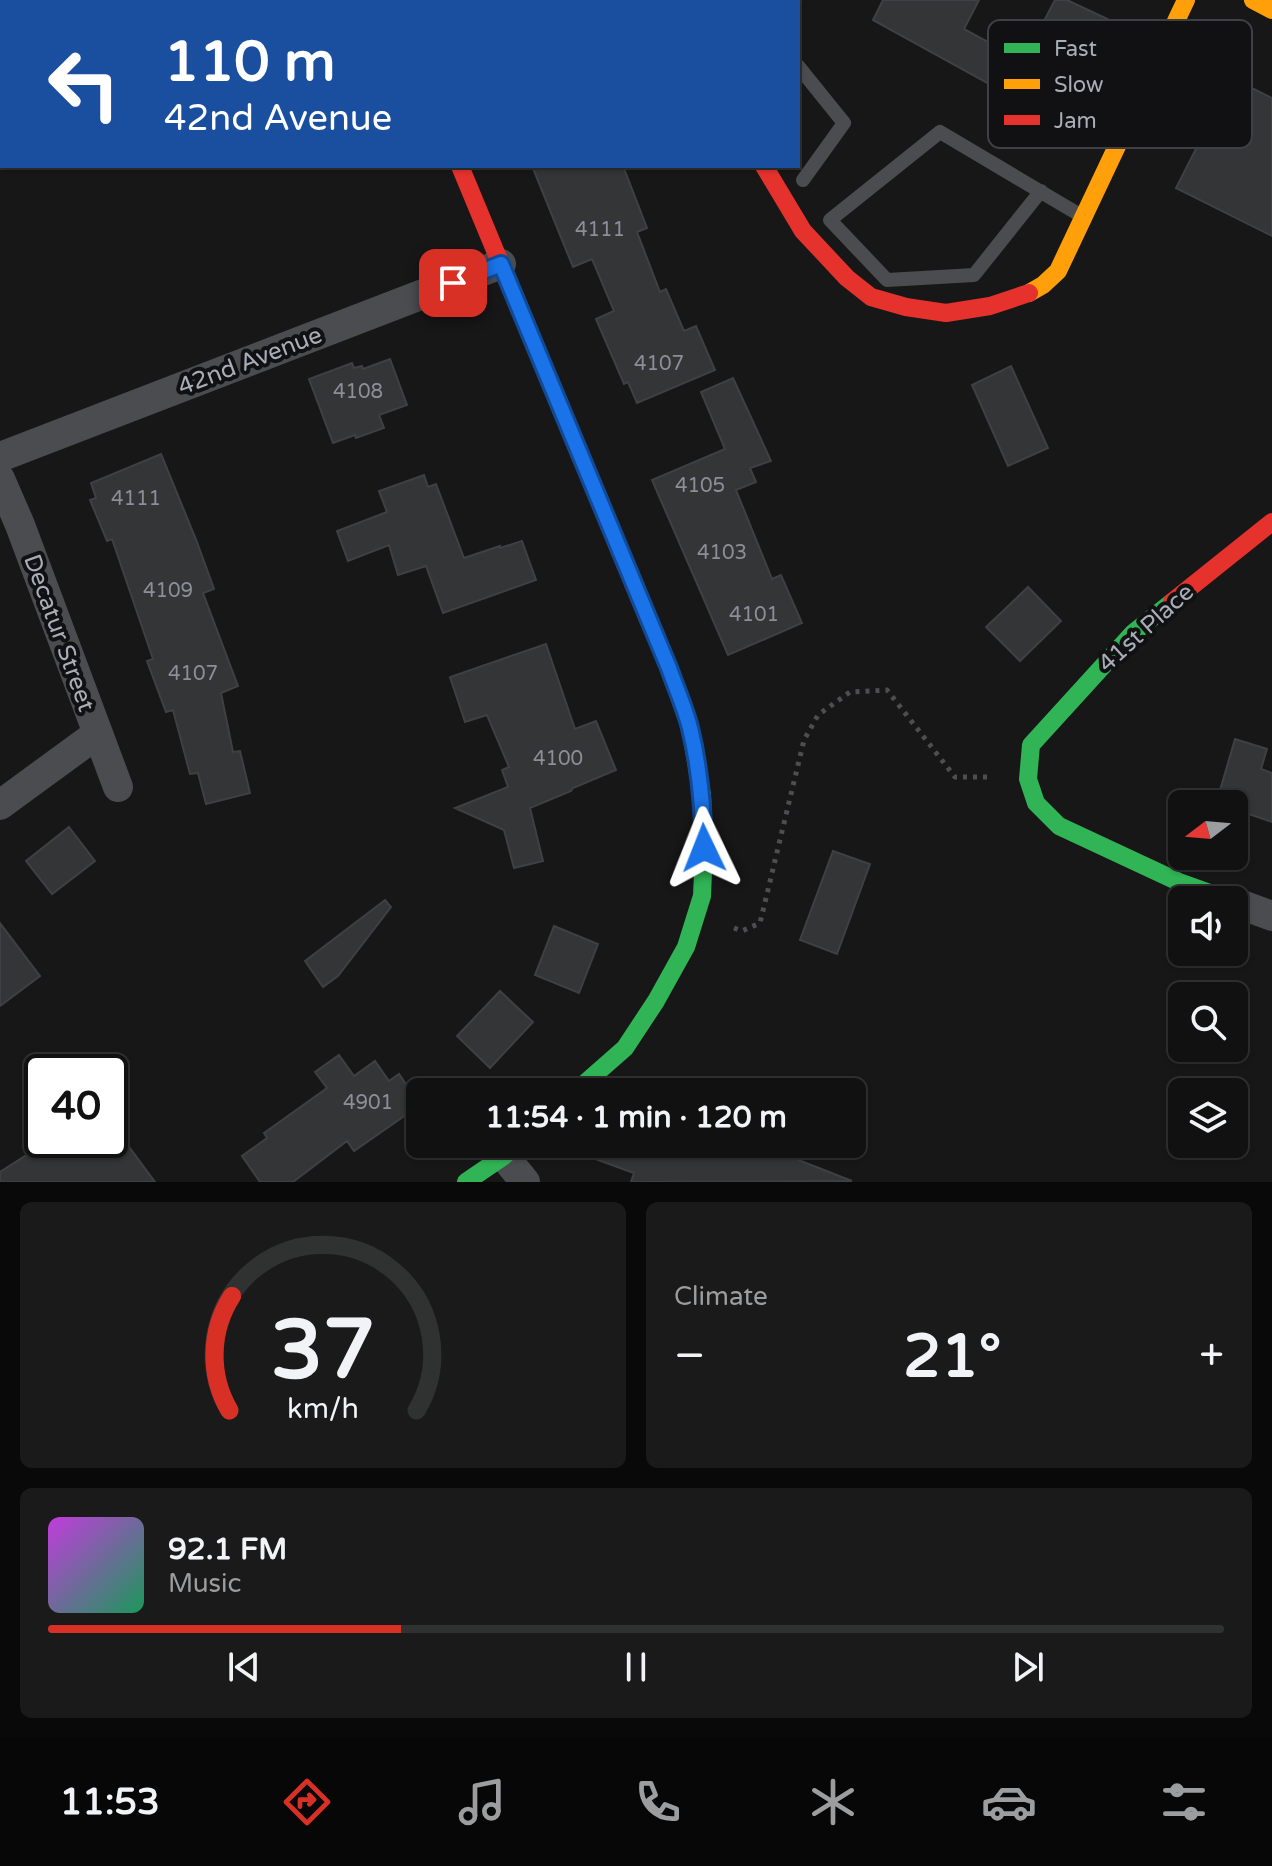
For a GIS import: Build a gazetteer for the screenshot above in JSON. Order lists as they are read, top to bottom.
{
  "streets": {
    "street": ["42nd Avenue", "41st Place", "Decatur Street"]
  },
  "house_numbers": [
    "4111",
    "4107",
    "4108",
    "4105",
    "4111",
    "4103",
    "4109",
    "4101",
    "4107",
    "4100",
    "4901"
  ],
  "legend": ["Fast", "Slow", "Jam"],
  "north": "left",
  "page": {
    "turn": ["110 m", "42nd Avenue"],
    "limit": "40",
    "trip": "11:54 · 1 min · 120 m",
    "tile": "Climate",
    "heat": ["−", "21°", "+"],
    "song": ["92.1 FM", "Music"],
    "tabs": "11:53",
    "gauge": ["37", "km/h"]
  }
}
